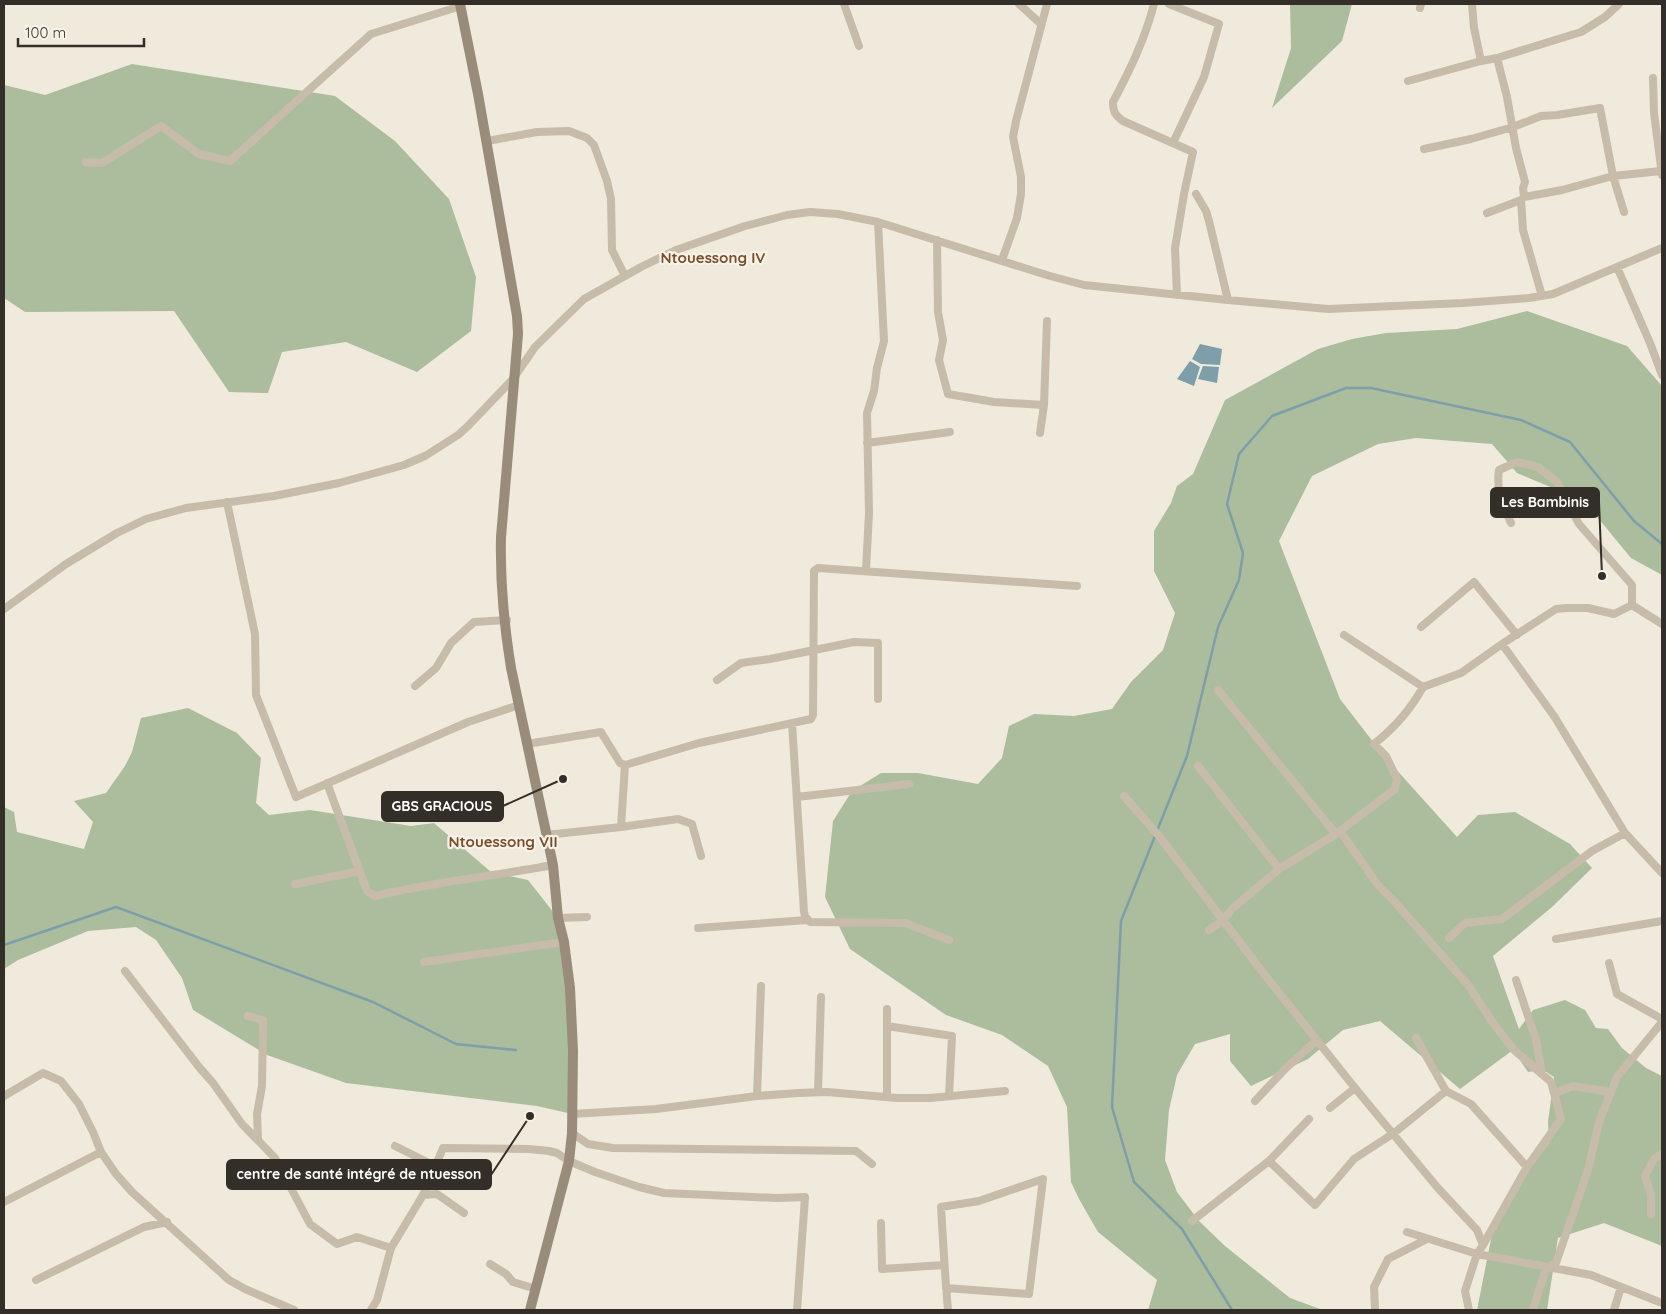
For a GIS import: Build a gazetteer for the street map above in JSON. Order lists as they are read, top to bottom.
{
  "districts": ["Ntouessong IV", "Ntouessong VII"],
  "places": ["Les Bambinis", "GBS GRACIOUS", "centre de santé intégré de ntuesson"],
  "scale_bar": "100 m"
}
